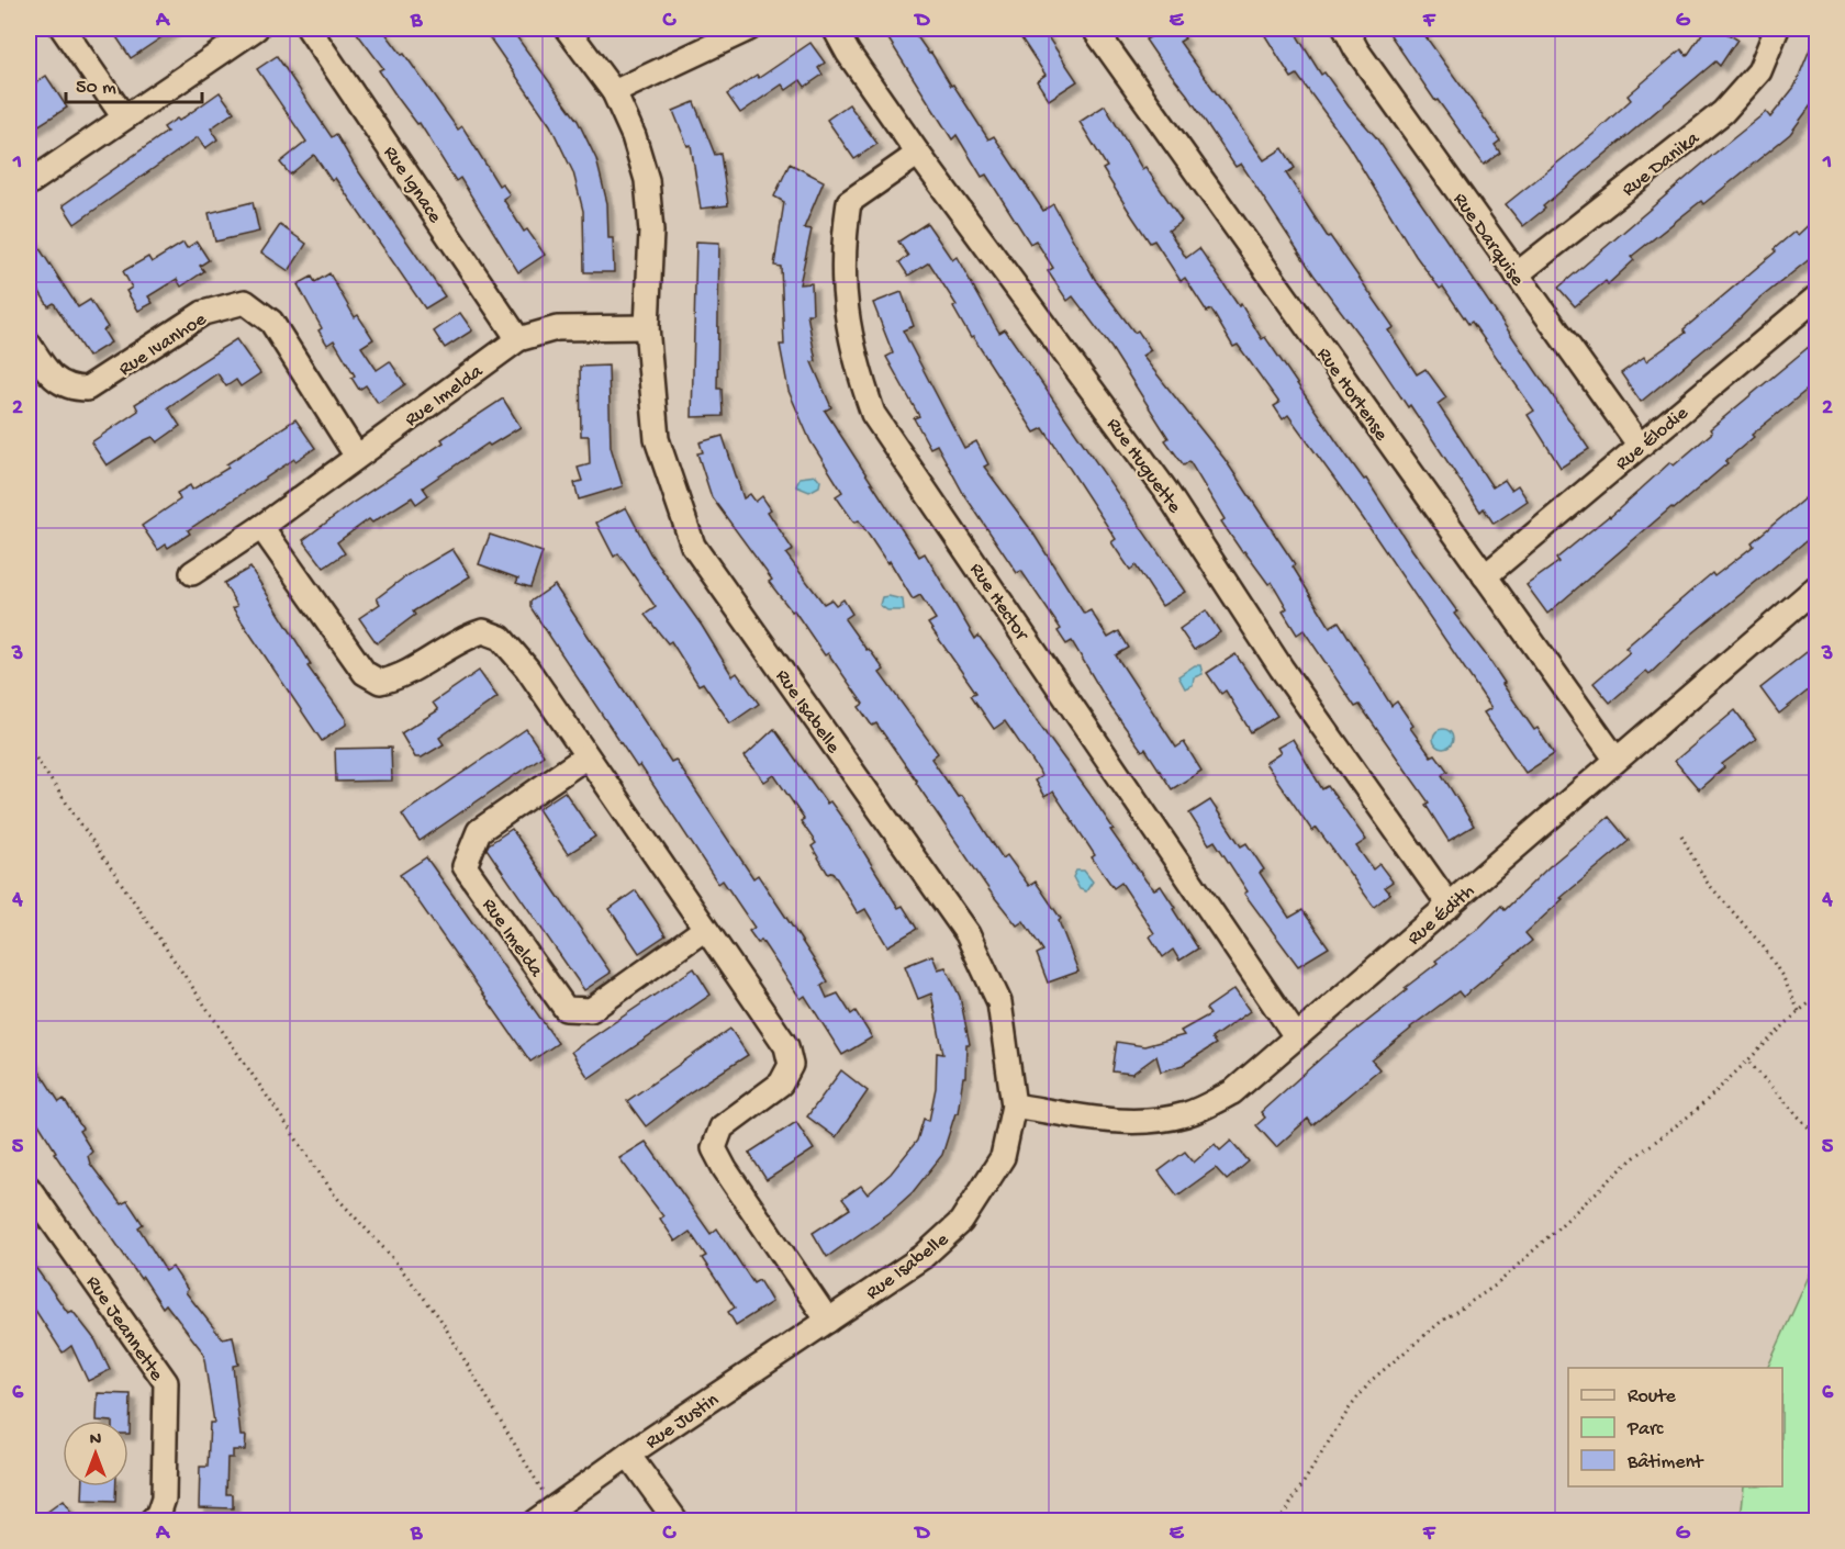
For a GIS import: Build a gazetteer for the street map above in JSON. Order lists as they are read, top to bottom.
{
  "streets": {
    "street": [
      "Rue Danika",
      "Rue Ignace",
      "Rue Darquise",
      "Rue Ivanhoe",
      "Rue Hortense",
      "Rue Imelda",
      "Rue Élodie",
      "Rue Huguette",
      "Rue Hector",
      "Rue Isabelle",
      "Rue Édith",
      "Rue Jeannette",
      "Rue Justin"
    ]
  },
  "crossings": [
    ["Rue Danika", "Rue Darquise"],
    ["Rue Ignace", "Rue Imelda"],
    ["Rue Darquise", "Rue Élodie"],
    ["Rue Ivanhoe", "Rue Imelda"],
    ["Rue Hortense", "Rue Élodie"],
    ["Rue Hortense", "Rue Édith"],
    ["Rue Imelda", "Rue Isabelle"],
    ["Rue Huguette", "Rue Hector"],
    ["Rue Huguette", "Rue Édith"],
    ["Rue Hector", "Rue Édith"],
    ["Rue Isabelle", "Rue Édith"],
    ["Rue Isabelle", "Rue Justin"]
  ],
  "legend": ["Route", "Parc", "Bâtiment"],
  "scale_bar": "50 m",
  "north": "top",
  "grid": {
    "columns": [
      "A",
      "B",
      "C",
      "D",
      "E",
      "F",
      "G"
    ],
    "rows": [
      "1",
      "2",
      "3",
      "4",
      "5",
      "6"
    ]
  }
}
